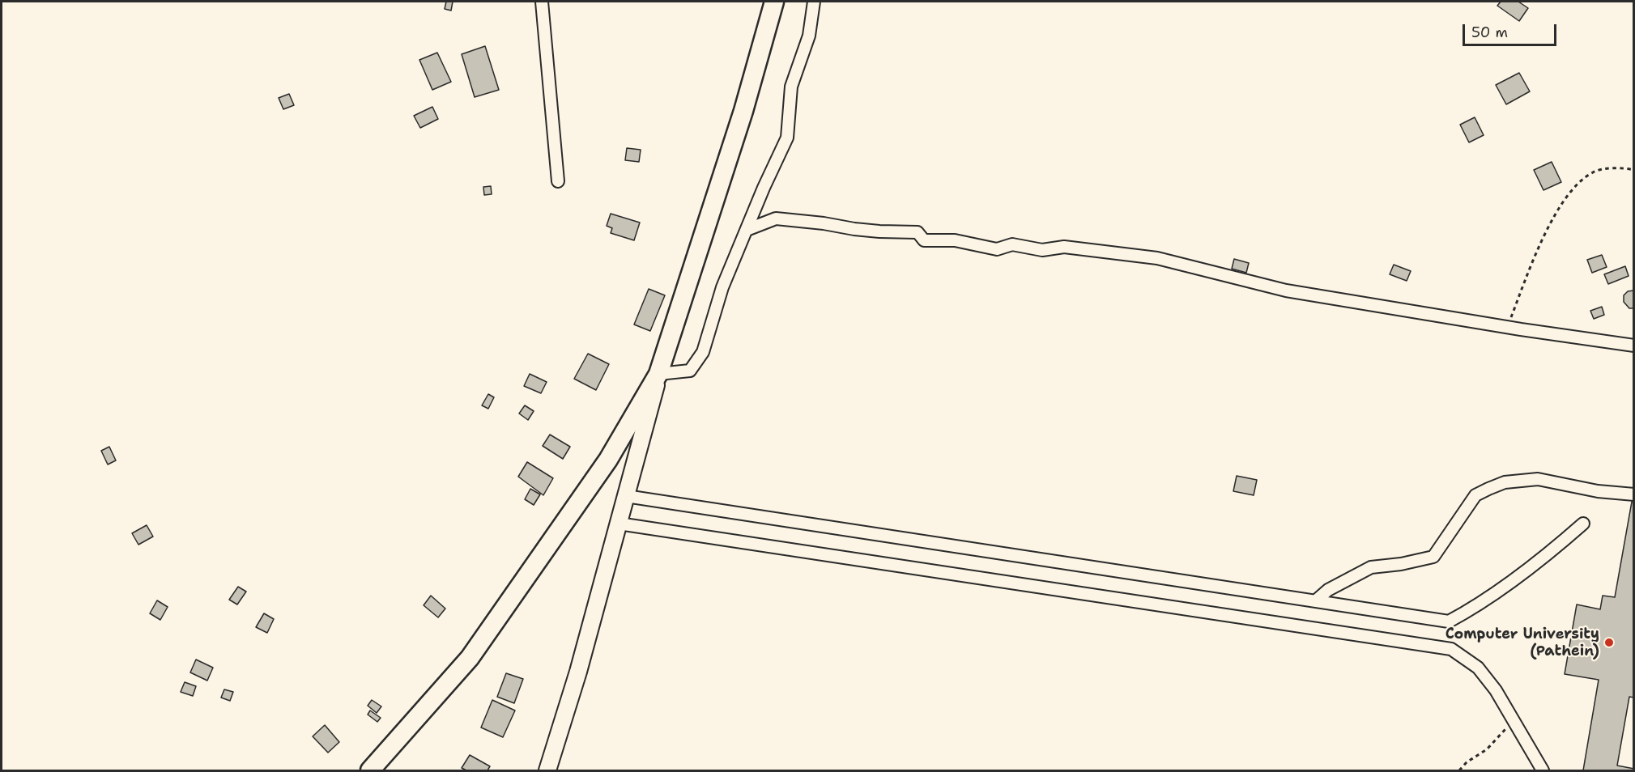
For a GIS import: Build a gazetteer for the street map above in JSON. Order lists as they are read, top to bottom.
{
  "places": ["Computer University (Pathein)"],
  "scale_bar": "50 m"
}
